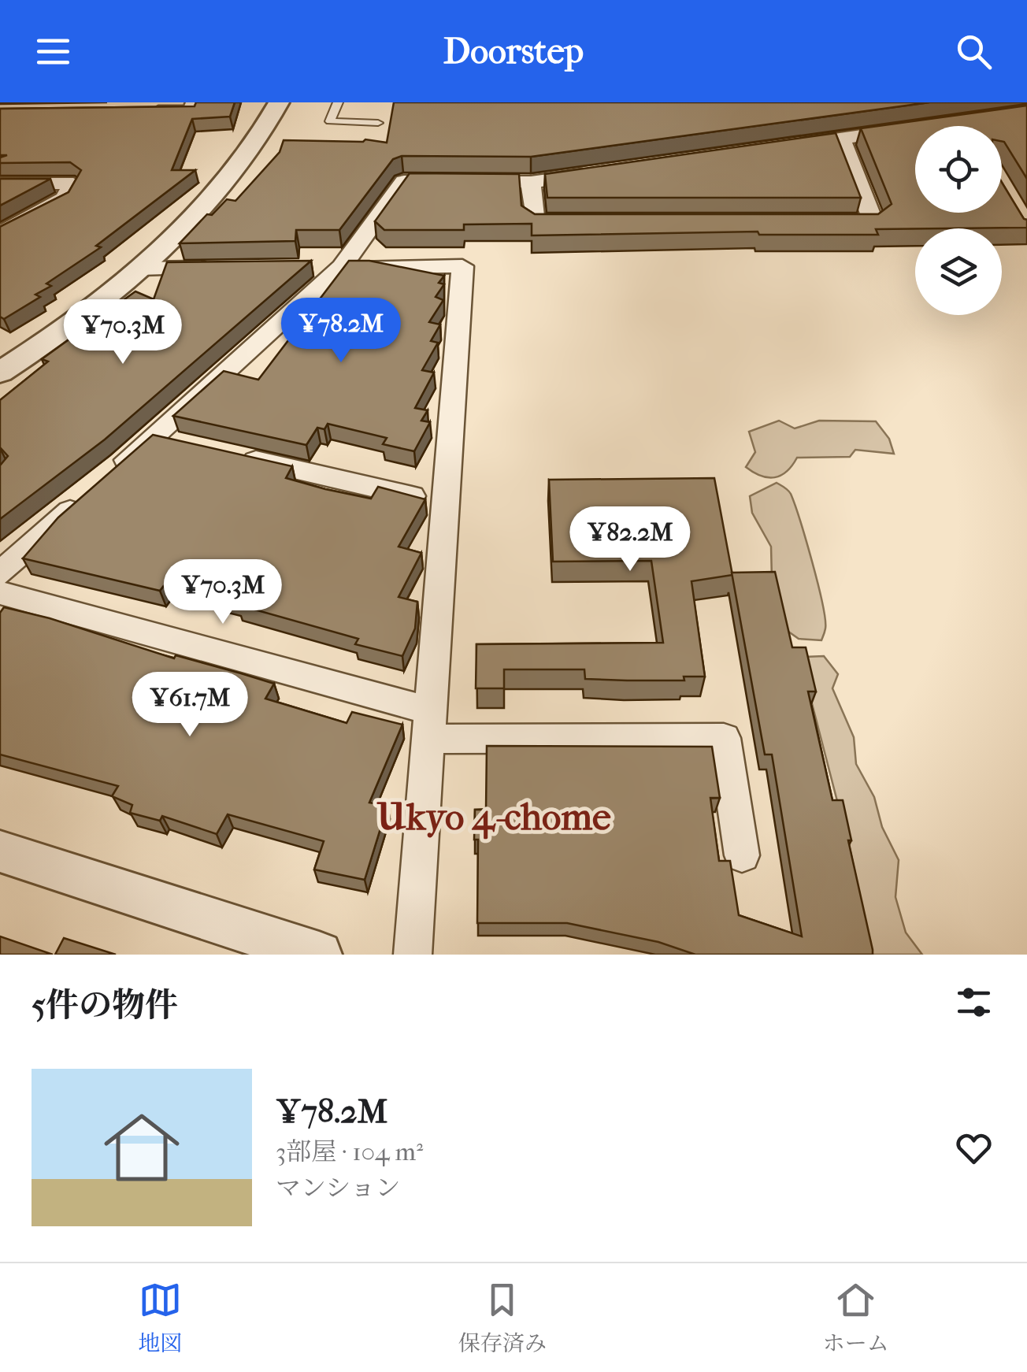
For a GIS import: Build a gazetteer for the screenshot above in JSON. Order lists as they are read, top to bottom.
{
  "districts": ["Ukyo 4-chome"],
  "page": {
    "header": "Doorstep",
    "price": [
      "¥78.2M",
      "¥70.3M",
      "¥82.2M",
      "¥70.3M",
      "¥61.7M"
    ],
    "heading": "5件の物件",
    "list": [
      {
        "name": "¥78.2M",
        "note": "3部屋 · 104 m² · マンション"
      }
    ],
    "tabs": ["地図", "保存済み", "ホーム"]
  }
}
